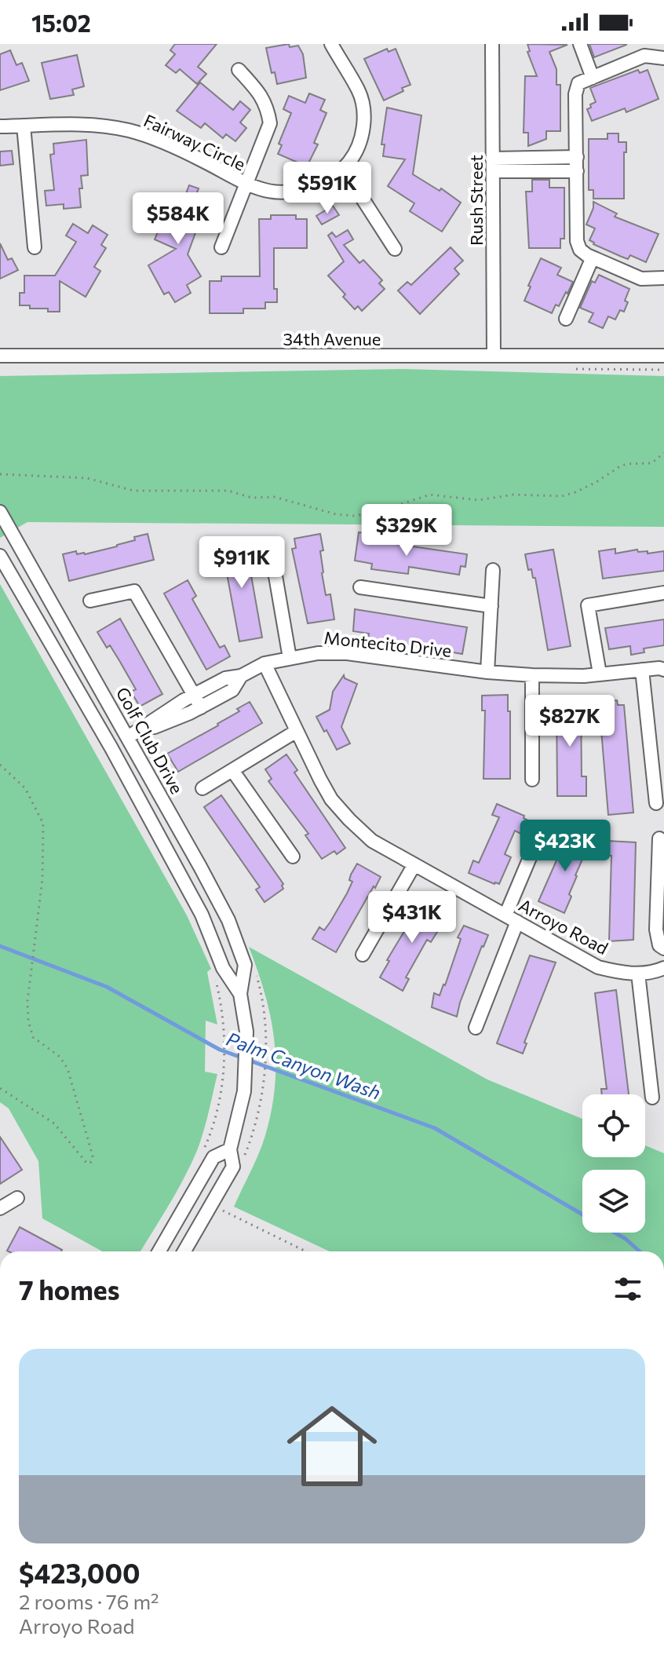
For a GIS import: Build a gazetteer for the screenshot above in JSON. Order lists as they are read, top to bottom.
{
  "streets": {
    "street": [
      "Fairway Circle",
      "Rush Street",
      "34th Avenue",
      "Montecito Drive",
      "Golf Club Drive",
      "Arroyo Road"
    ]
  },
  "crossings": [
    ["Rush Street", "34th Avenue"],
    ["Montecito Drive", "Golf Club Drive"],
    ["Montecito Drive", "Arroyo Road"]
  ],
  "water": ["Palm Canyon Wash"],
  "page": {
    "status": "15:02",
    "price": [
      "$591K",
      "$584K",
      "$329K",
      "$911K",
      "$827K",
      "$423K",
      "$431K"
    ],
    "heading": "7 homes",
    "list": [
      {
        "name": "$423,000",
        "note": "2 rooms · 76 m² · Arroyo Road"
      }
    ]
  }
}
